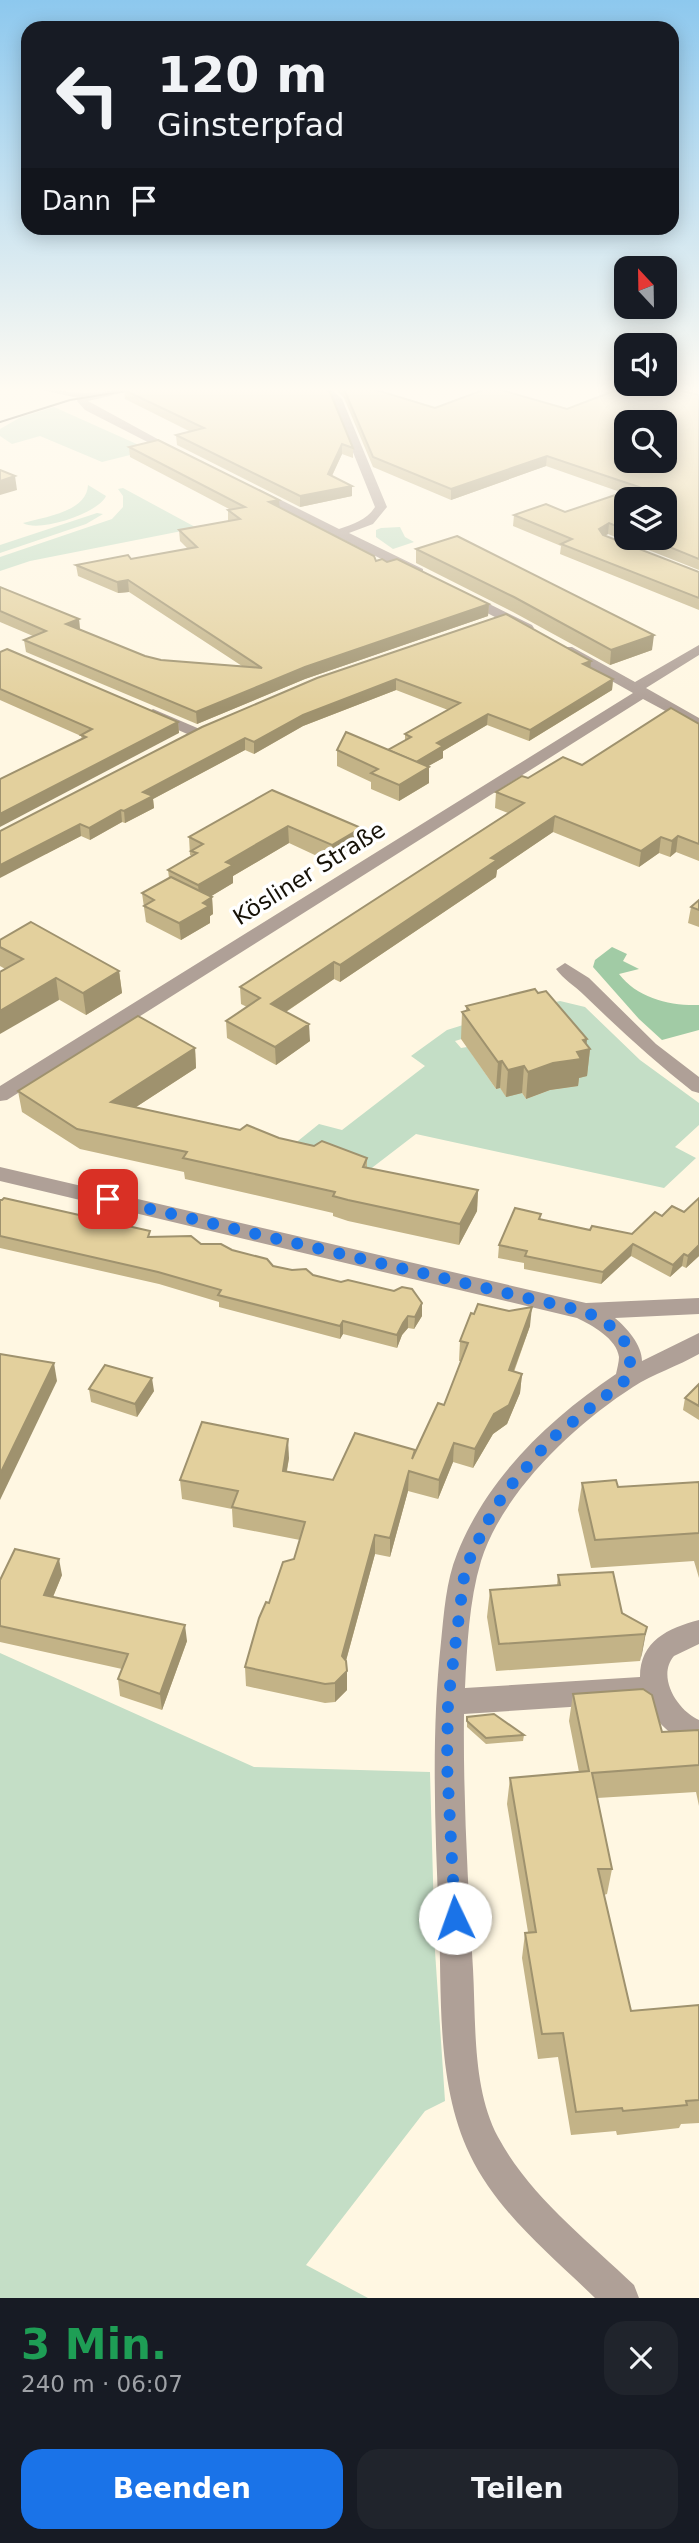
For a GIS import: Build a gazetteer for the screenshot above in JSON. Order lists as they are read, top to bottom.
{
  "streets": {
    "street": ["Kösliner Straße"]
  },
  "north": "top",
  "page": {
    "turn": ["120 m", "Ginsterpfad"],
    "then": "Dann",
    "heading": ["3 Min.", "240 m · 06:07"],
    "buttons": ["Beenden", "Teilen"]
  }
}
